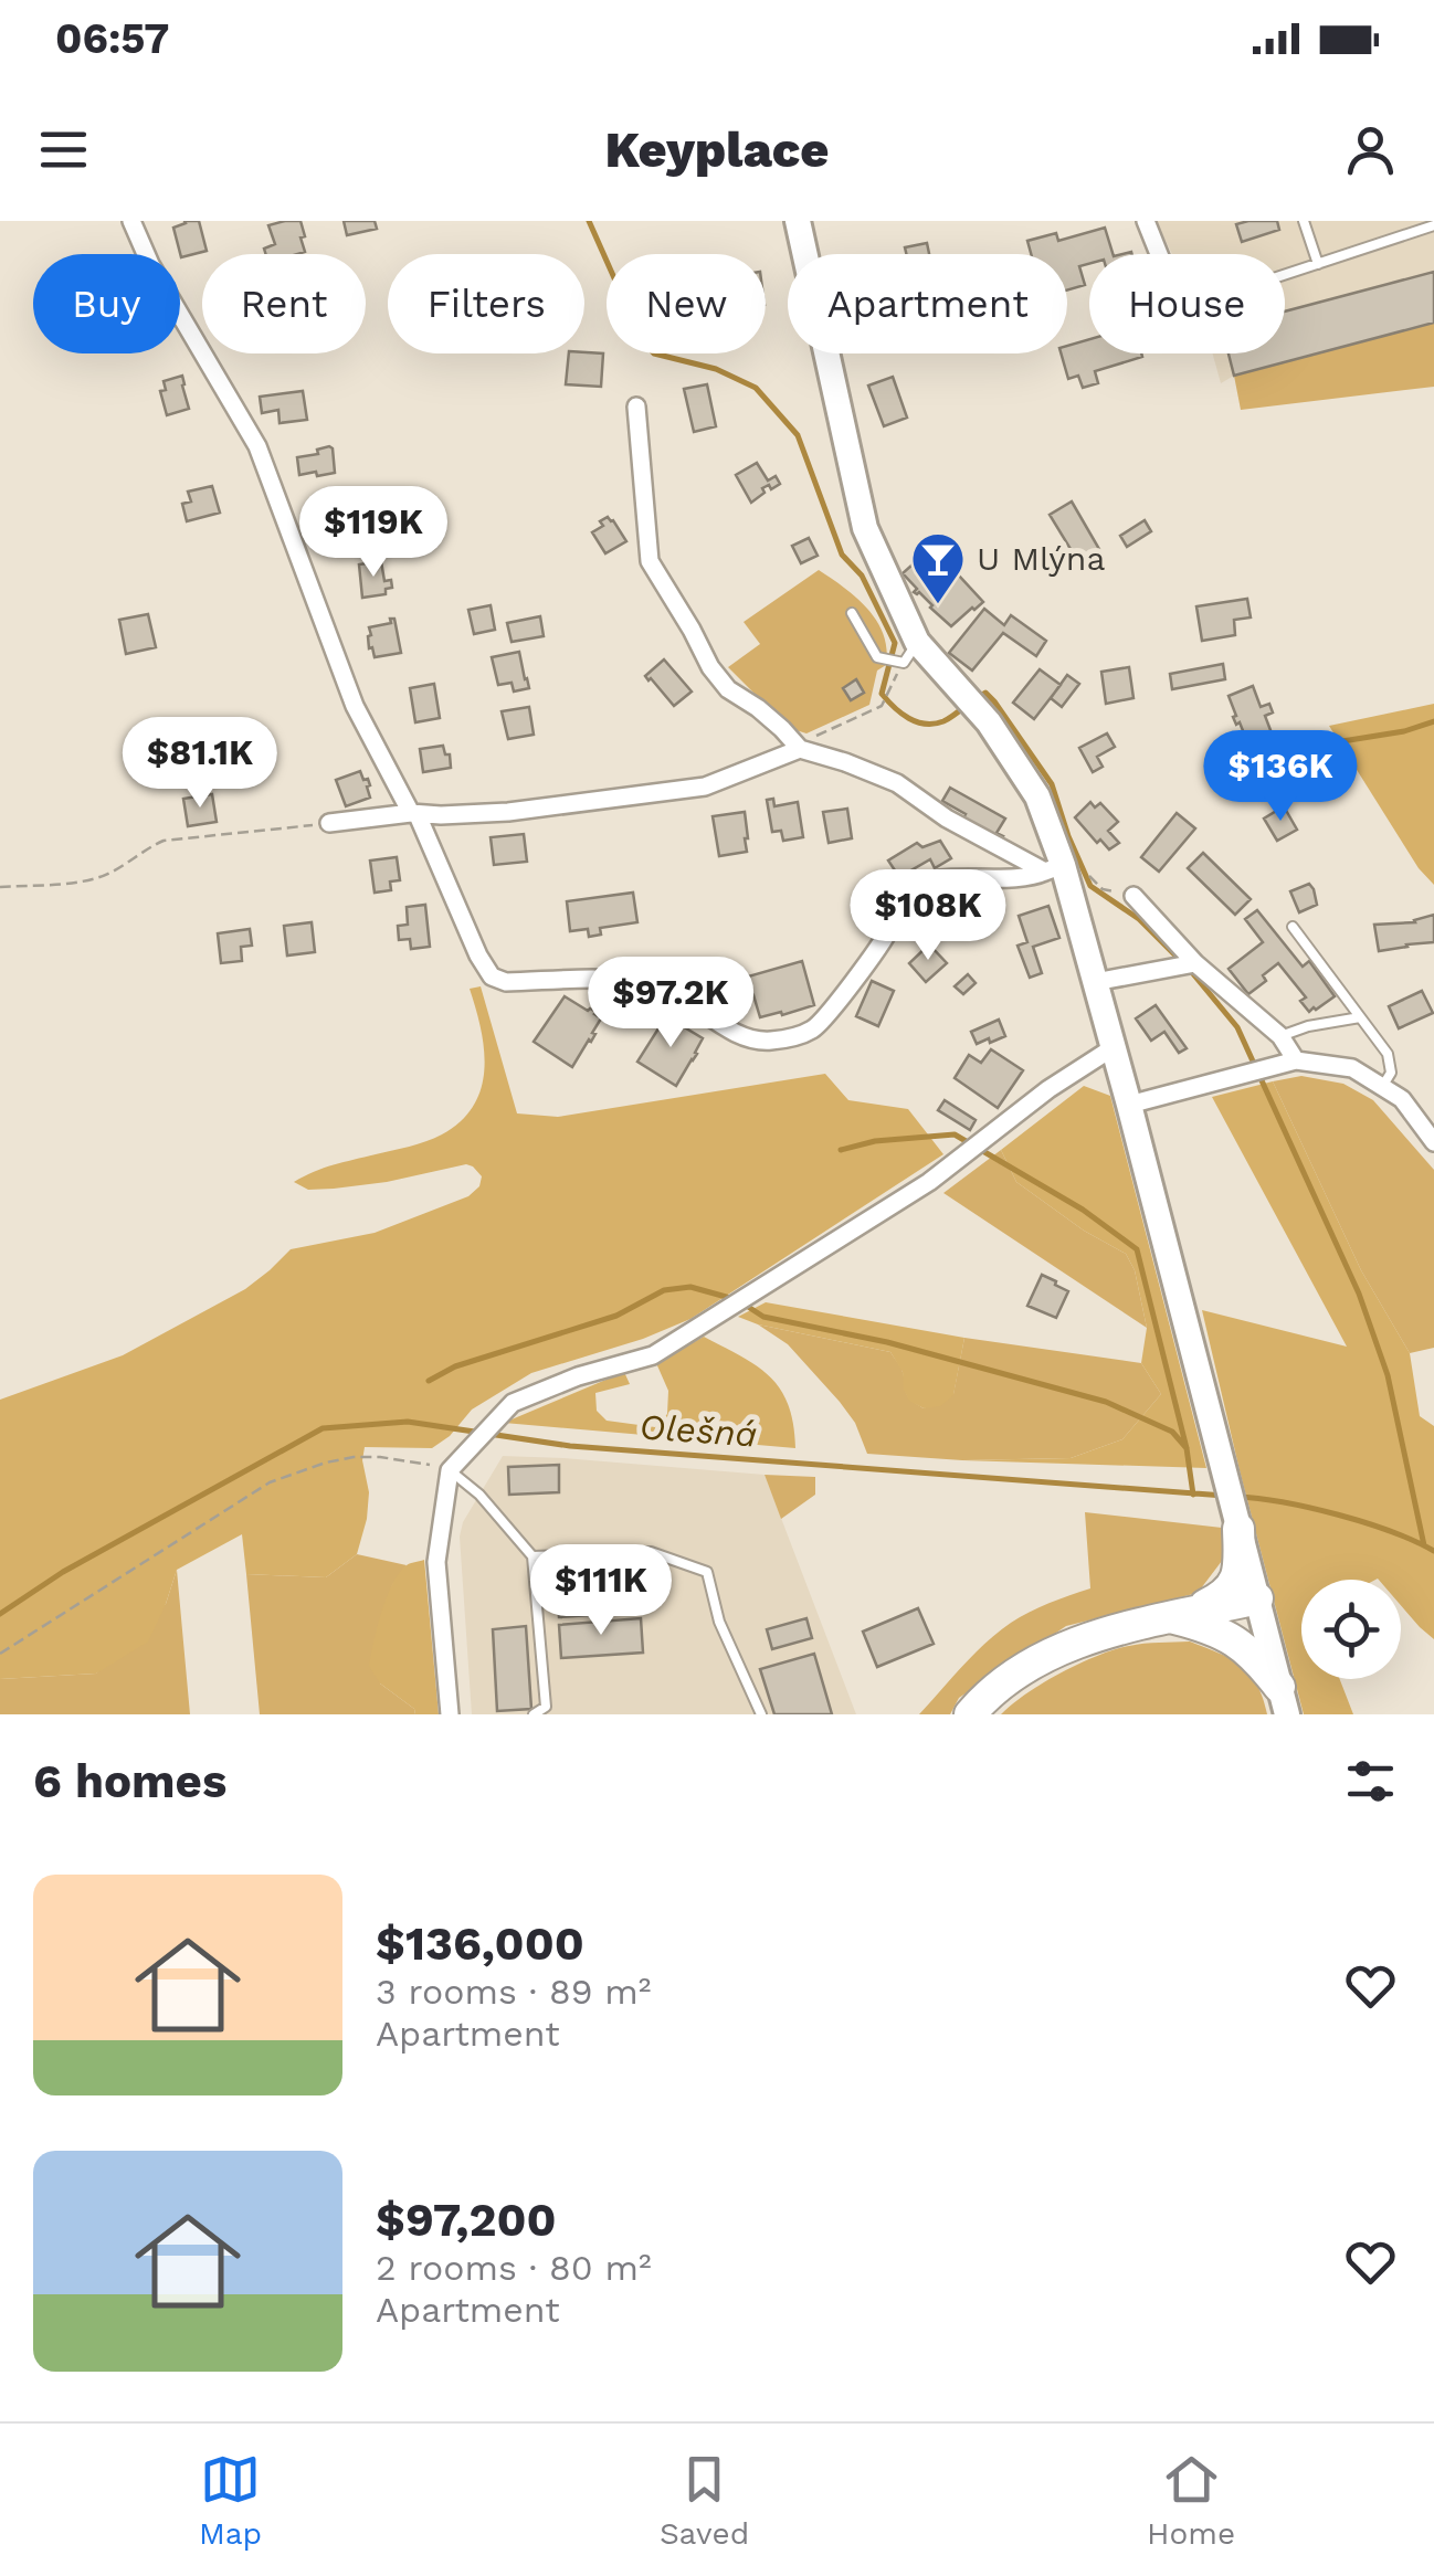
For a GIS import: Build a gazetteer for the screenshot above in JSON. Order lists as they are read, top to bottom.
{
  "water": ["Olešná"],
  "places": {
    "bar": ["U Mlýna"]
  },
  "page": {
    "status": "06:57",
    "header": "Keyplace",
    "chip": [
      "Buy",
      "Rent",
      "Filters",
      "New",
      "Apartment",
      "House"
    ],
    "price": [
      "$119K",
      "$81.1K",
      "$136K",
      "$108K",
      "$97.2K",
      "$111K"
    ],
    "heading": "6 homes",
    "list": [
      {
        "name": "$136,000",
        "note": "3 rooms · 89 m² · Apartment"
      },
      {
        "name": "$97,200",
        "note": "2 rooms · 80 m² · Apartment"
      }
    ],
    "tabs": ["Map", "Saved", "Home"]
  }
}
